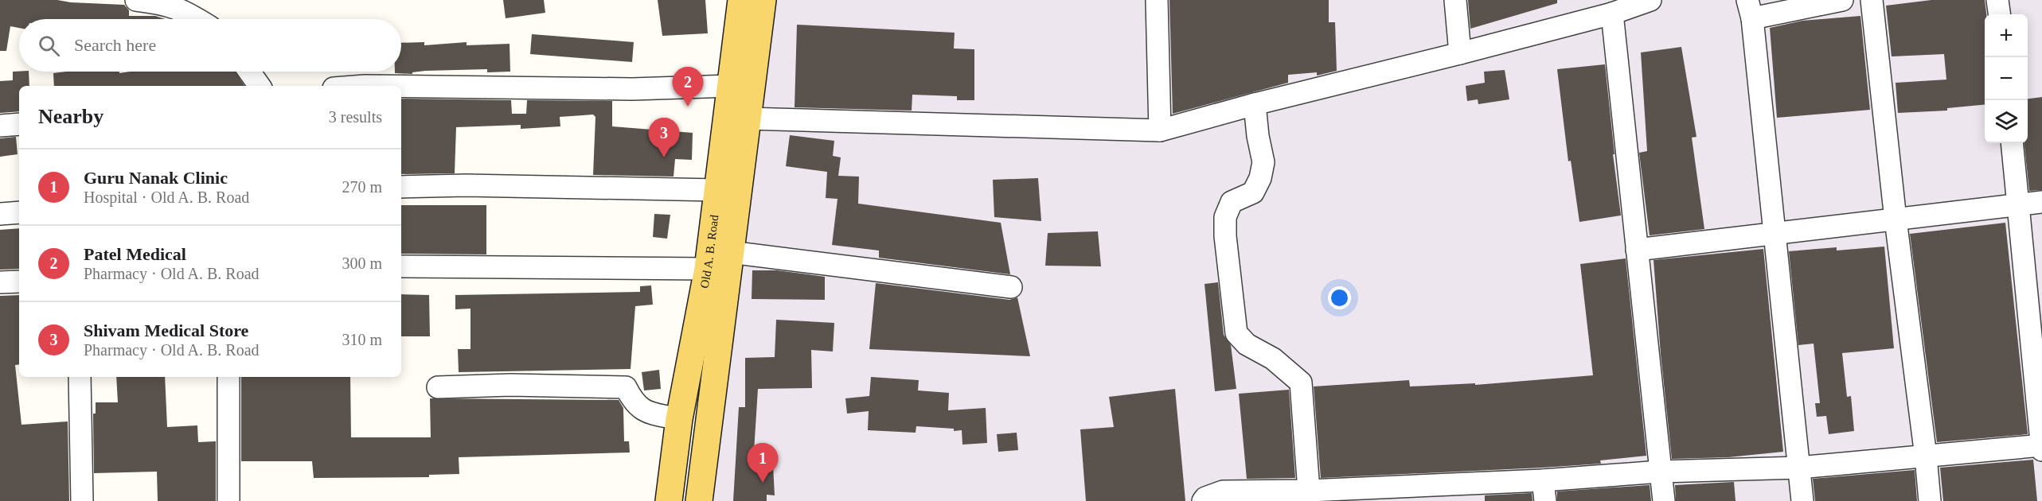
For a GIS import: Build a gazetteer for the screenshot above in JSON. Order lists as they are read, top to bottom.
{
  "streets": {
    "main road": ["Old A. B. Road"]
  },
  "page": {
    "map_buttons": ["+", "−"],
    "search": "Search here",
    "pins": ["2", "3", "1"],
    "heading": ["Nearby", "3 results"],
    "list": [
      {
        "mark": "1",
        "name": "Guru Nanak Clinic",
        "note": "Hospital · Old A. B. Road",
        "value": "270 m"
      },
      {
        "mark": "2",
        "name": "Patel Medical",
        "note": "Pharmacy · Old A. B. Road",
        "value": "300 m"
      },
      {
        "mark": "3",
        "name": "Shivam Medical Store",
        "note": "Pharmacy · Old A. B. Road",
        "value": "310 m"
      }
    ]
  }
}
